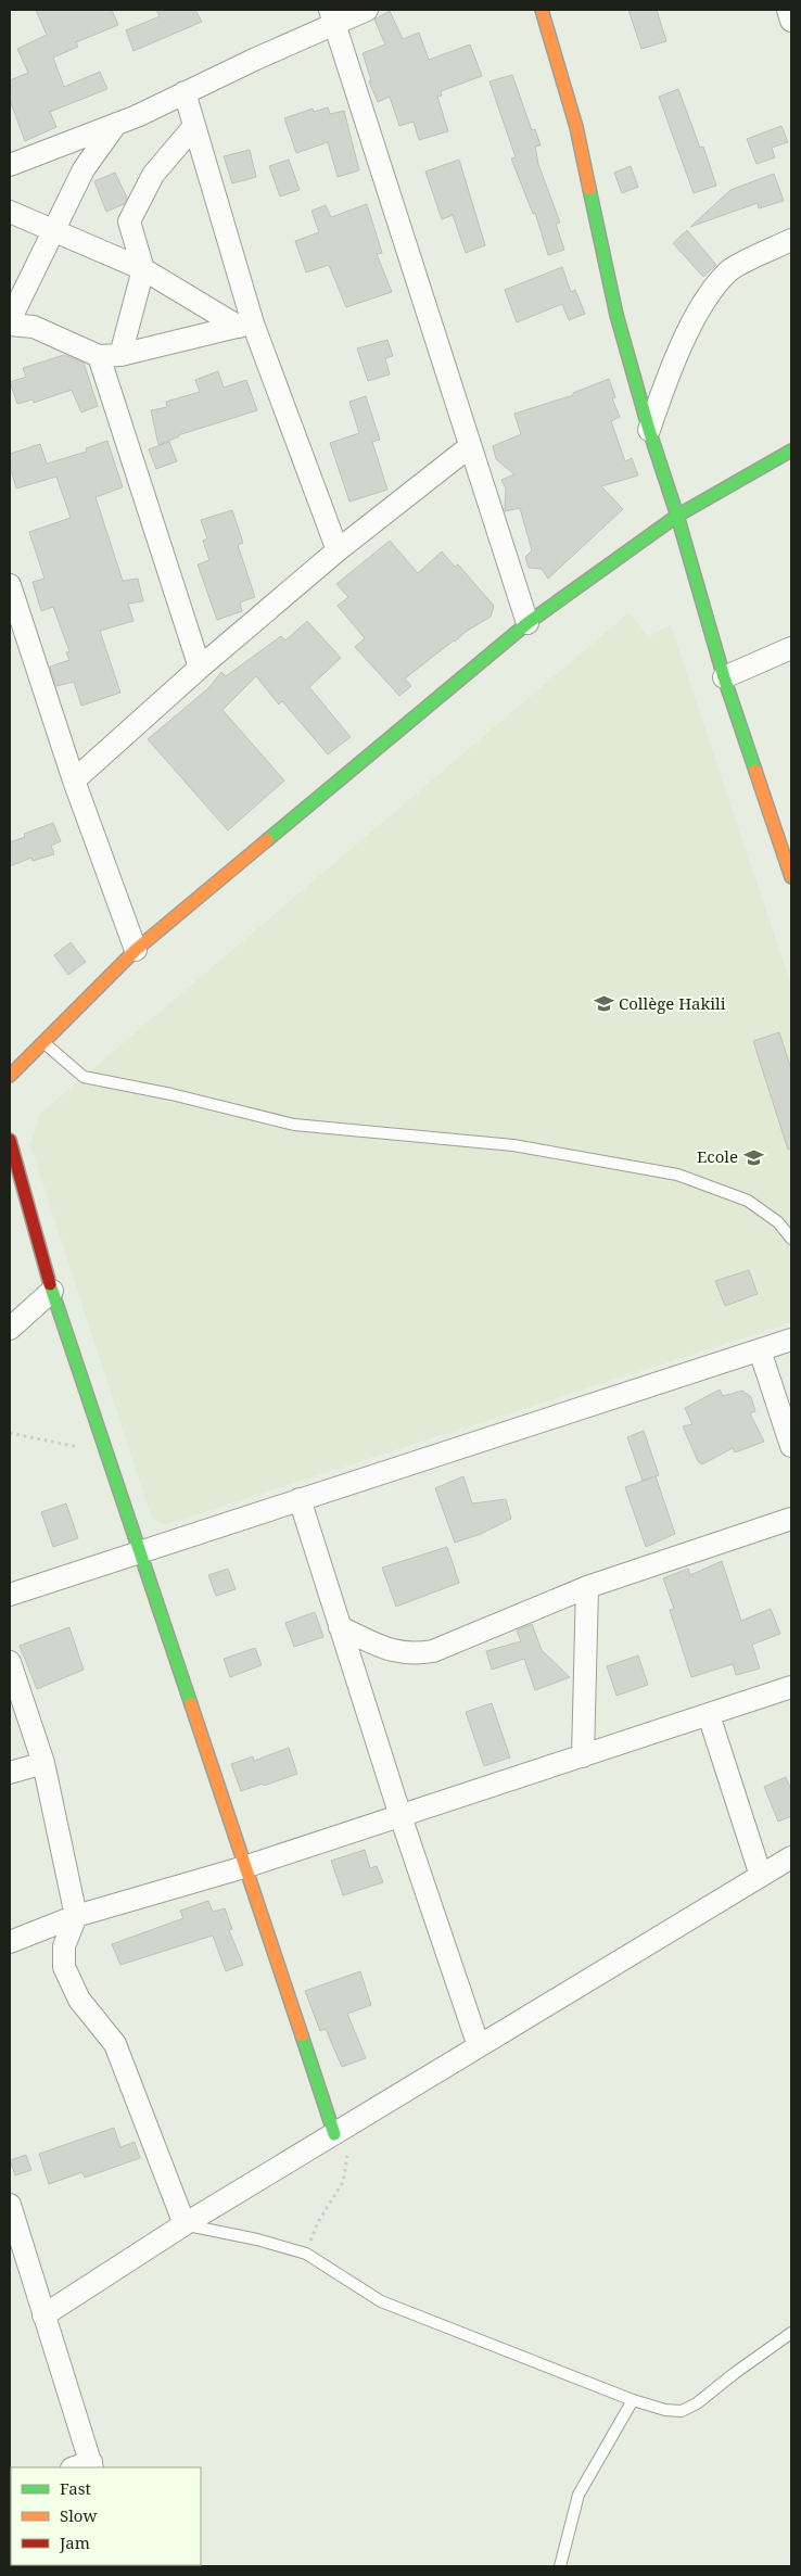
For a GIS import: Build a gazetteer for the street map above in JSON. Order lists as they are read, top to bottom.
{
  "places": {
    "school or university": ["Collège Hakili", "Ecole"]
  },
  "legend": ["Fast", "Slow", "Jam"]
}
